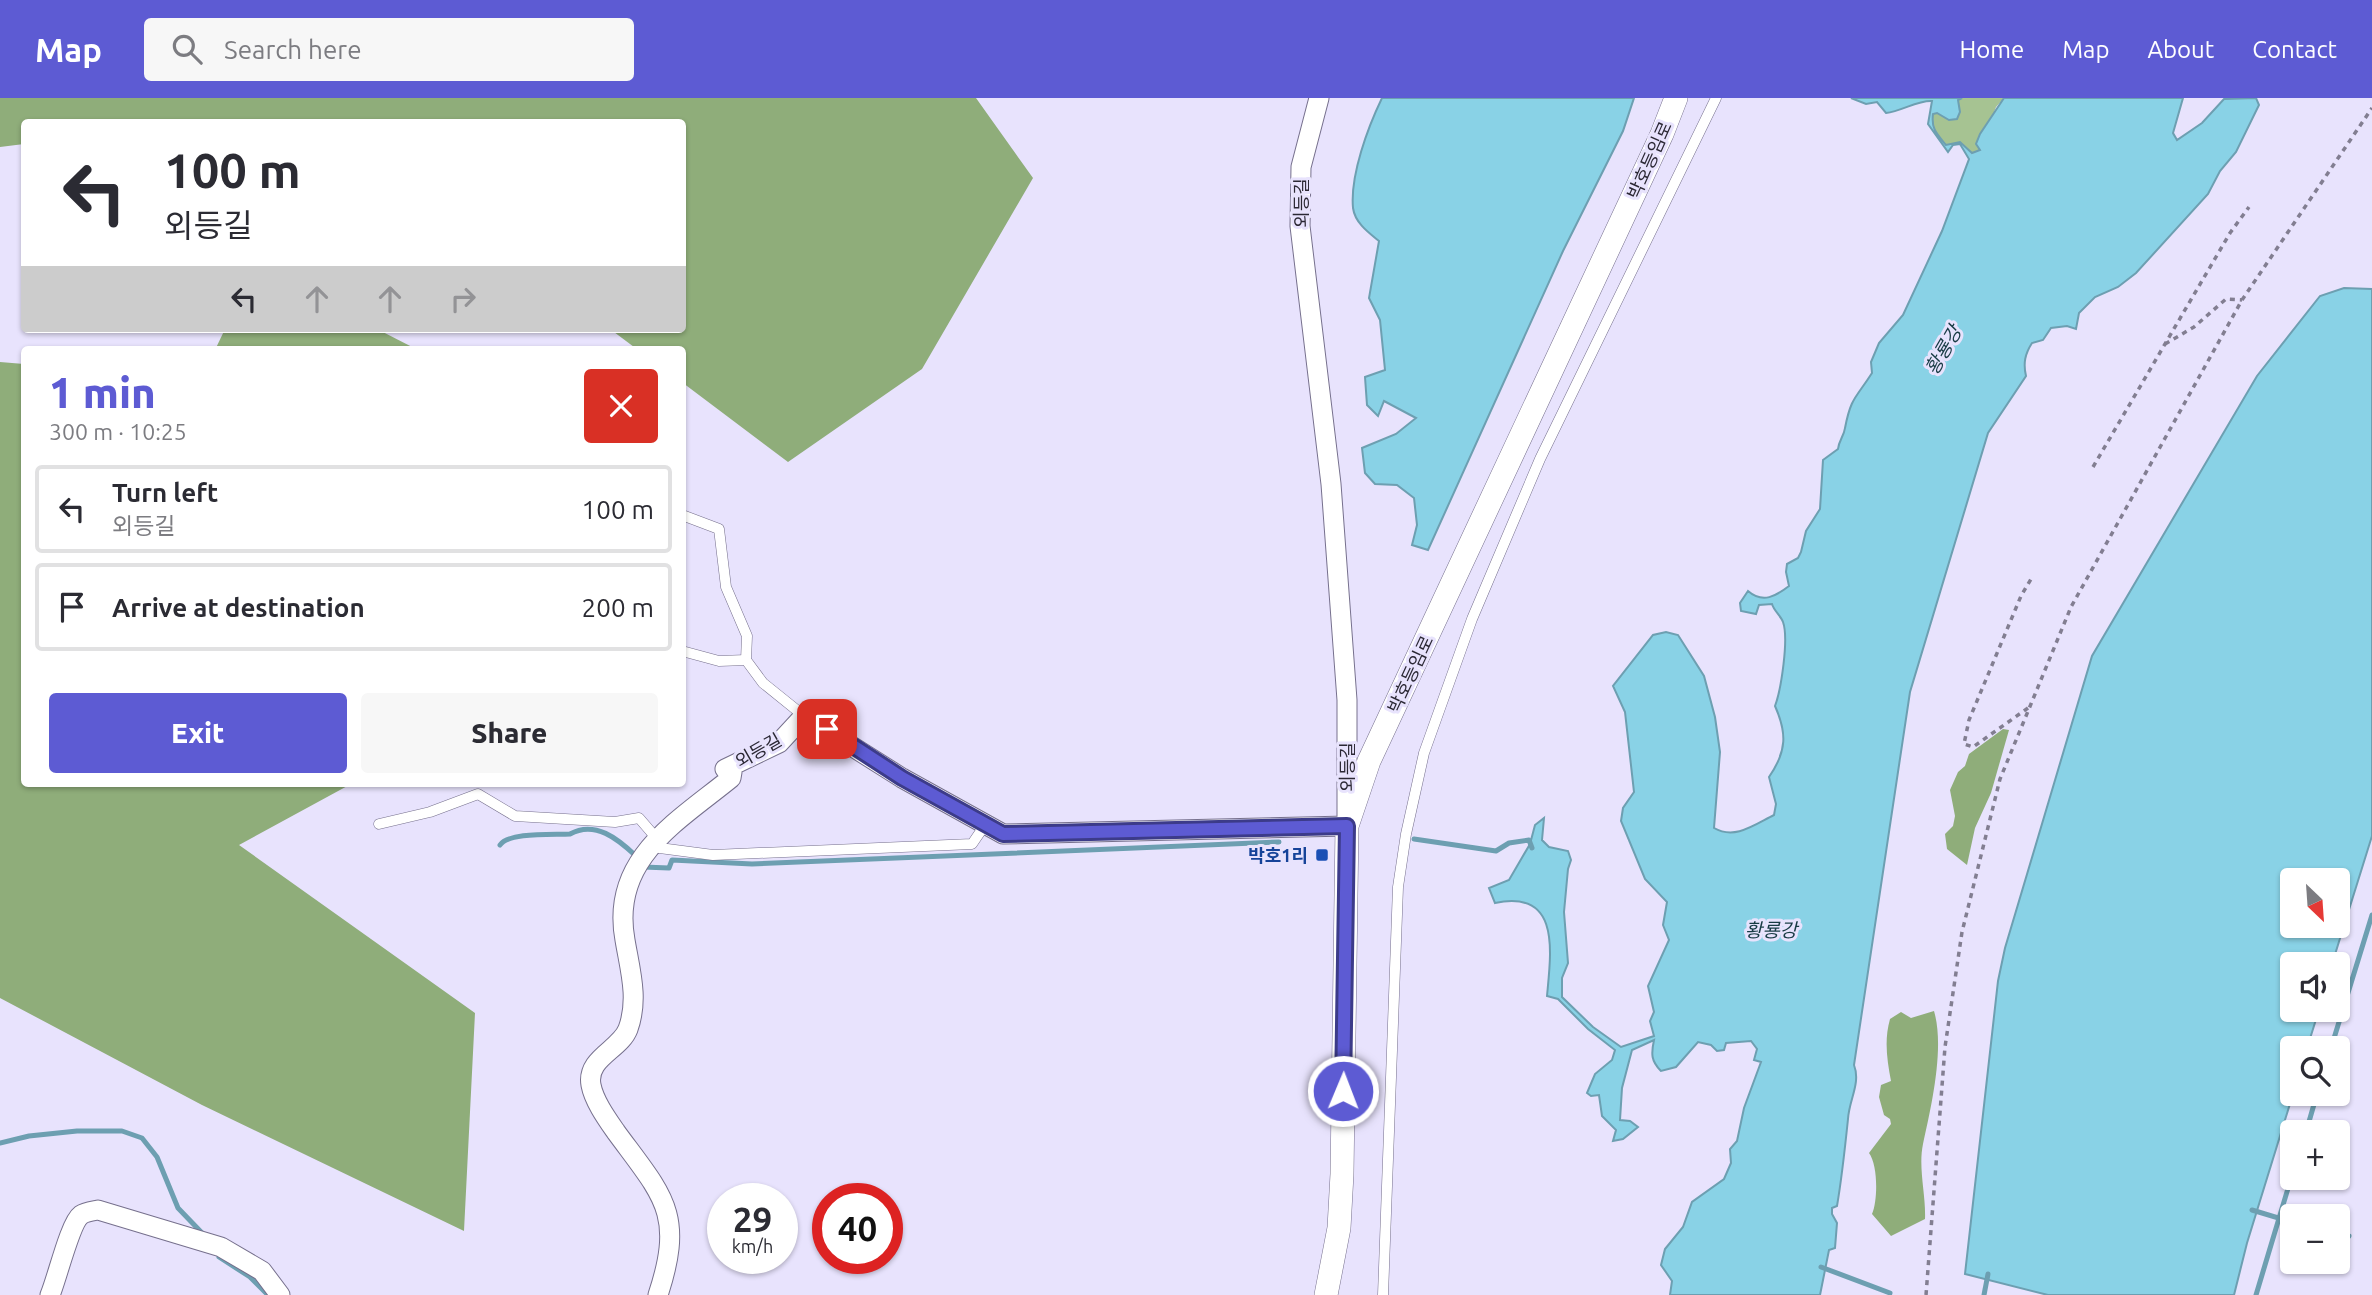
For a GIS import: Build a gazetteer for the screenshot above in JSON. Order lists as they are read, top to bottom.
{
  "streets": {
    "street": ["박호등임로", "외등길"]
  },
  "crossings": [
    ["박호등임로", "외등길"]
  ],
  "water": ["황룡강"],
  "places": {
    "transit": ["박호1리"]
  },
  "north": "bottom right",
  "page": {
    "header": "Map",
    "search": "Search here",
    "nav": [
      "Home",
      "Map",
      "About",
      "Contact"
    ],
    "turn": ["100 m", "외등길"],
    "heading": ["1 min", "300 m · 10:25"],
    "list": [
      {
        "name": "Turn left",
        "note": "외등길",
        "value": "100 m"
      },
      {
        "name": "Arrive at destination",
        "value": "200 m"
      }
    ],
    "buttons": ["Exit", "Share"],
    "map_buttons": ["+", "−"],
    "speed": "29 km/h",
    "limit": "40"
  }
}
